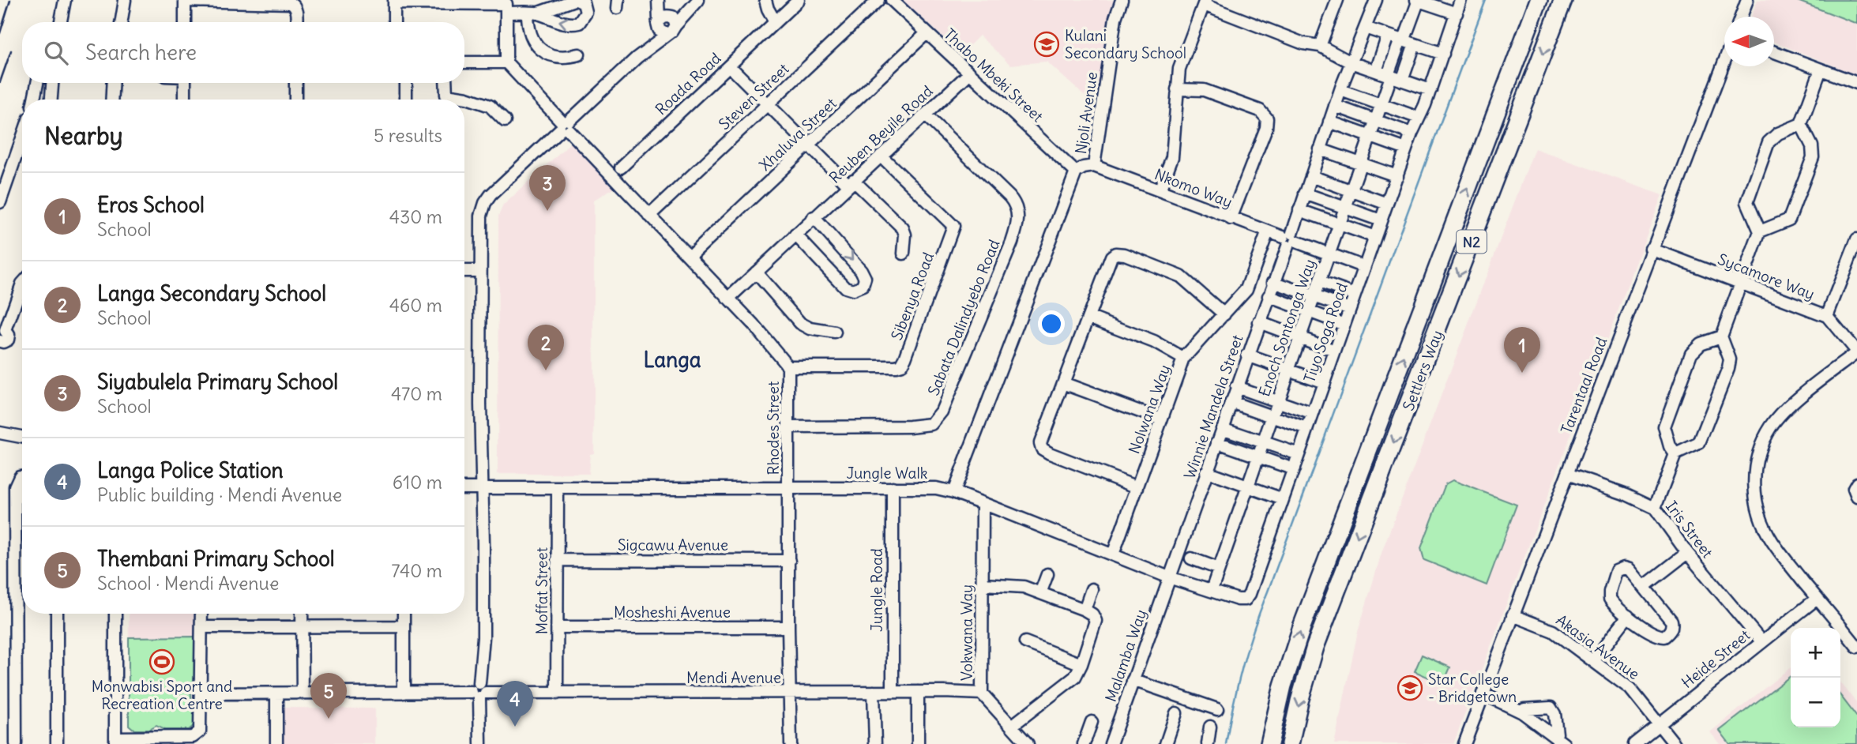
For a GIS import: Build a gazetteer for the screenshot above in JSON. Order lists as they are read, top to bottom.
{
  "streets": {
    "highway": ["N2", "Settlers Way"],
    "street": [
      "Thabo Mbeki Street",
      "Roada Road",
      "Steven Street",
      "Njoli Avenue",
      "Xhaluva Street",
      "Reuben Beyile Road",
      "Nkomo Way",
      "Sycamore Way",
      "Sibenya Road",
      "Sabata Dalindyebo Road",
      "Enoch Sontonga Way",
      "Tiyo Soga Road",
      "Tarentaal Road",
      "Winnie Mandela Street",
      "Nolwana Way",
      "Rhodes Street",
      "Jungle Walk",
      "Iris Street",
      "Sigcawu Avenue",
      "Jungle Road",
      "Moffat Street",
      "Mosheshi Avenue",
      "Vokwana Way",
      "Akasia Avenue",
      "Malamba Way",
      "Heide Street",
      "Mendi Avenue"
    ]
  },
  "crossings": [
    ["Thabo Mbeki Street", "Xhaluva Street"],
    ["Thabo Mbeki Street", "Reuben Beyile Road"],
    ["Steven Street", "Rhodes Street"],
    ["Njoli Avenue", "Nkomo Way"],
    ["Xhaluva Street", "Rhodes Street"],
    ["Reuben Beyile Road", "Sibenya Road"],
    ["Reuben Beyile Road", "Sabata Dalindyebo Road"],
    ["Reuben Beyile Road", "Rhodes Street"],
    ["Nkomo Way", "Enoch Sontonga Way"],
    ["Nkomo Way", "Tiyo Soga Road"],
    ["Nkomo Way", "Winnie Mandela Street"],
    ["Nkomo Way", "Nolwana Way"],
    ["Sycamore Way", "Tarentaal Road"],
    ["Sibenya Road", "Rhodes Street"],
    ["Sabata Dalindyebo Road", "Rhodes Street"],
    ["Enoch Sontonga Way", "Tiyo Soga Road"],
    ["Tiyo Soga Road", "Winnie Mandela Street"],
    ["Tiyo Soga Road", "Malamba Way"],
    ["Tarentaal Road", "Iris Street"],
    ["Tarentaal Road", "Akasia Avenue"],
    ["Winnie Mandela Street", "Malamba Way"],
    ["Rhodes Street", "Jungle Walk"],
    ["Rhodes Street", "Sigcawu Avenue"],
    ["Rhodes Street", "Mosheshi Avenue"],
    ["Rhodes Street", "Mendi Avenue"],
    ["Jungle Walk", "Jungle Road"],
    ["Jungle Walk", "Moffat Street"],
    ["Iris Street", "Heide Street"],
    ["Sigcawu Avenue", "Moffat Street"],
    ["Jungle Road", "Mendi Avenue"],
    ["Moffat Street", "Mosheshi Avenue"],
    ["Moffat Street", "Mendi Avenue"],
    ["Vokwana Way", "Mendi Avenue"],
    ["Akasia Avenue", "Heide Street"]
  ],
  "districts": ["Langa"],
  "places": {
    "school or university": ["Kulani Secondary School", "Star College - Bridgetown"],
    "sports": ["Monwabisi Sport and Recreation Centre"]
  },
  "north": "left",
  "page": {
    "search": "Search here",
    "heading": ["Nearby", "5 results"],
    "pins": [
      "3",
      "2",
      "1",
      "5",
      "4"
    ],
    "list": [
      {
        "mark": "1",
        "name": "Eros School",
        "note": "School",
        "value": "430 m"
      },
      {
        "mark": "2",
        "name": "Langa Secondary School",
        "note": "School",
        "value": "460 m"
      },
      {
        "mark": "3",
        "name": "Siyabulela Primary School",
        "note": "School",
        "value": "470 m"
      },
      {
        "mark": "4",
        "name": "Langa Police Station",
        "note": "Public building · Mendi Avenue",
        "value": "610 m"
      },
      {
        "mark": "5",
        "name": "Thembani Primary School",
        "note": "School · Mendi Avenue",
        "value": "740 m"
      }
    ],
    "map_buttons": ["+", "−"]
  }
}
